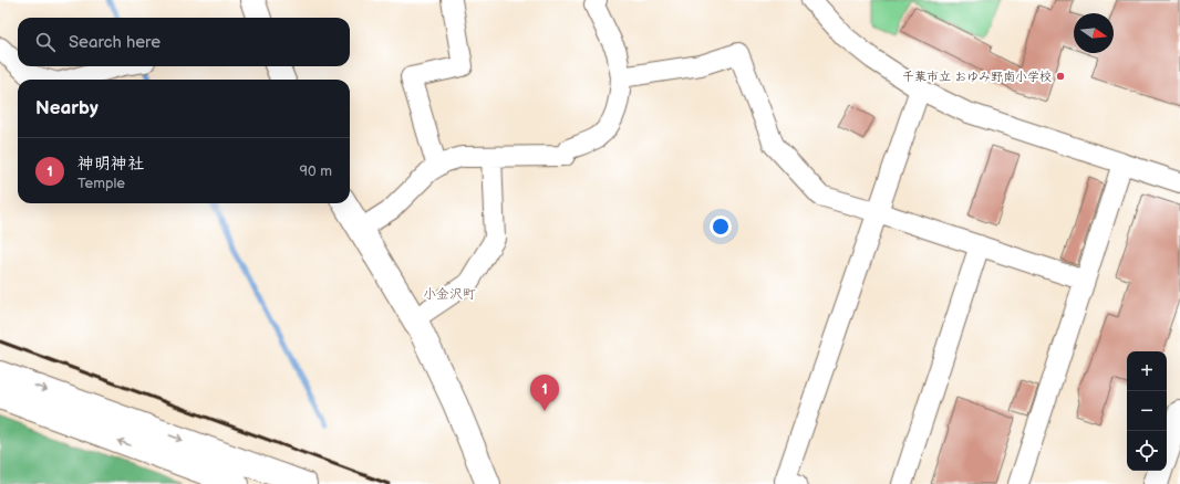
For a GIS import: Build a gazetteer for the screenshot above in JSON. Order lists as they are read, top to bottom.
{
  "districts": ["小金沢町"],
  "places": ["千葉市立 おゆみ野南小学校"],
  "north": "right",
  "page": {
    "search": "Search here",
    "heading": "Nearby",
    "list": [
      {
        "mark": "1",
        "name": "神明神社",
        "note": "Temple",
        "value": "90 m"
      }
    ],
    "map_buttons": ["+", "−"],
    "pins": "1"
  }
}
